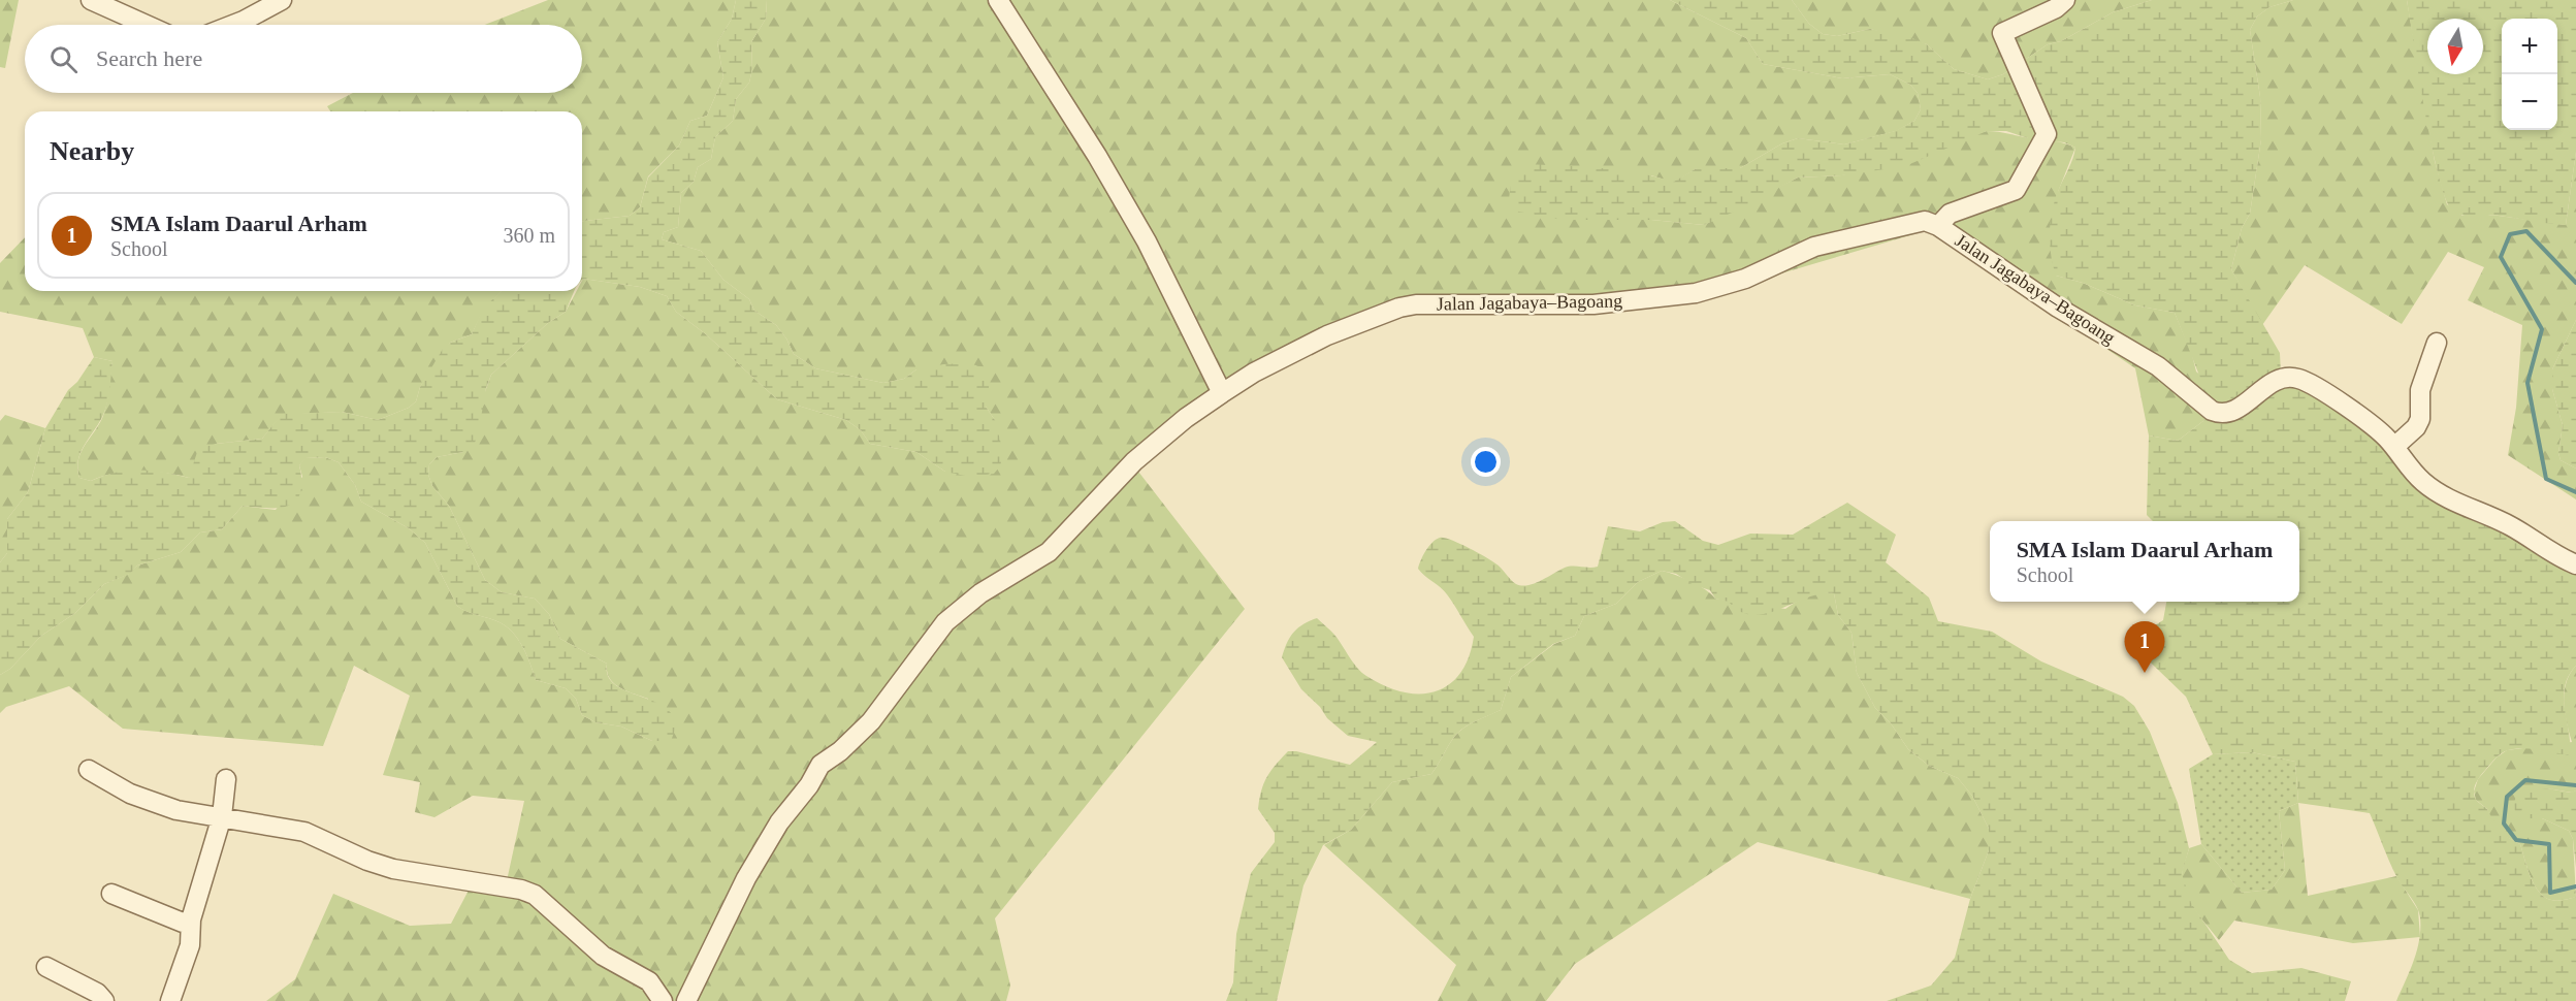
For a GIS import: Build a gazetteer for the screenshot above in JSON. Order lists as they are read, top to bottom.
{
  "streets": {
    "street": ["Jalan Jagabaya–Bagoang"]
  },
  "north": "bottom",
  "page": {
    "map_buttons": ["+", "−"],
    "search": "Search here",
    "heading": "Nearby",
    "list": [
      {
        "mark": "1",
        "name": "SMA Islam Daarul Arham",
        "note": "School",
        "value": "360 m"
      }
    ],
    "popup": ["SMA Islam Daarul Arham", "School"],
    "pins": "1"
  }
}
